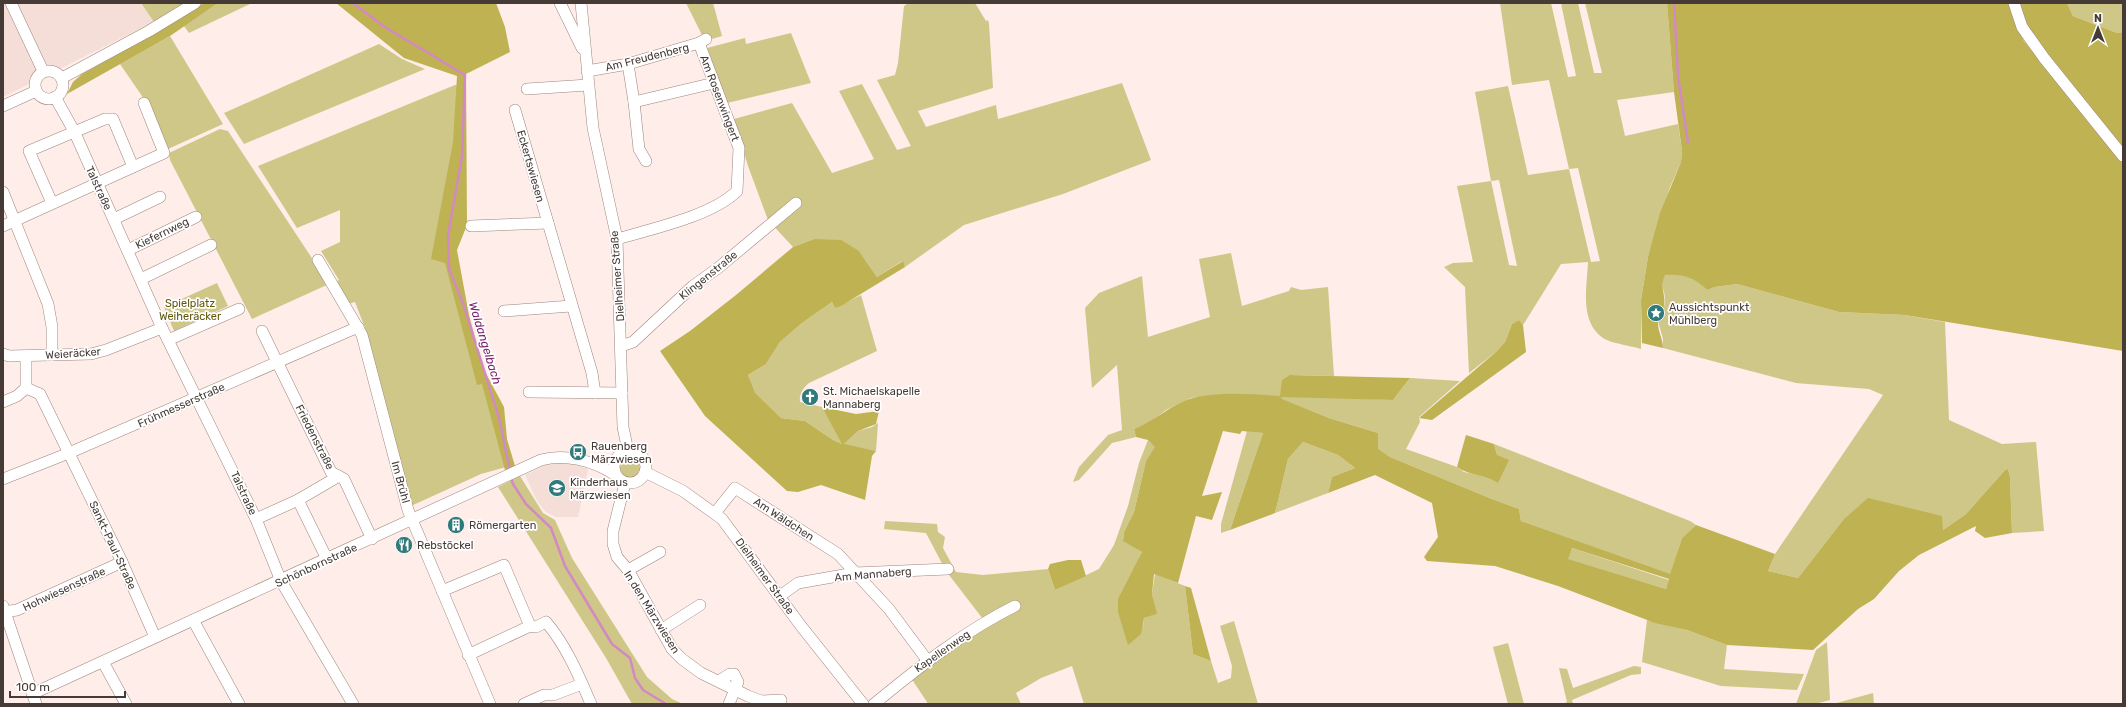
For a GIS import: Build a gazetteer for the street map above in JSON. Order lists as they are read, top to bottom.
{
  "streets": {
    "street": [
      "Am Freudenberg",
      "Am Rosenwingert",
      "Eckertswiesen",
      "Talstraße",
      "Kiefernweg",
      "Klingenstraße",
      "Dielheimer Straße",
      "Weieräcker",
      "Frühmesserstraße",
      "Friedenstraße",
      "Im Brühl",
      "Am Wäldchen",
      "Sankt-Paul-Straße",
      "Schönbornstraße",
      "Am Mannaberg",
      "Hohwiesenstraße",
      "In den Märzwiesen",
      "Kapellenweg"
    ]
  },
  "crossings": [
    ["Am Freudenberg", "Am Rosenwingert"],
    ["Am Freudenberg", "Dielheimer Straße"],
    ["Am Rosenwingert", "Dielheimer Straße"],
    ["Talstraße", "Kiefernweg"],
    ["Talstraße", "Weieräcker"],
    ["Talstraße", "Frühmesserstraße"],
    ["Talstraße", "Schönbornstraße"],
    ["Klingenstraße", "Dielheimer Straße"],
    ["Dielheimer Straße", "Am Wäldchen"],
    ["Dielheimer Straße", "Schönbornstraße"],
    ["Dielheimer Straße", "Am Mannaberg"],
    ["Dielheimer Straße", "In den Märzwiesen"],
    ["Frühmesserstraße", "Friedenstraße"],
    ["Frühmesserstraße", "Im Brühl"],
    ["Frühmesserstraße", "Sankt-Paul-Straße"],
    ["Friedenstraße", "Schönbornstraße"],
    ["Im Brühl", "Schönbornstraße"],
    ["Am Wäldchen", "Am Mannaberg"],
    ["Sankt-Paul-Straße", "Schönbornstraße"],
    ["Sankt-Paul-Straße", "Hohwiesenstraße"],
    ["Schönbornstraße", "In den Märzwiesen"]
  ],
  "water": ["Waldangelbach"],
  "parks": ["Spielplatz Weiheräcker"],
  "places": {
    "place": ["Aussichtspunkt Mühlberg"],
    "church": ["St. Michaelskapelle Mannaberg"],
    "bus stop": ["Rauenberg Märzwiesen"],
    "school or university": ["Kinderhaus Märzwiesen"],
    "building": ["Römergarten"],
    "restaurant": ["Rebstöckel"]
  },
  "scale_bar": "100 m",
  "north": "top"
}
